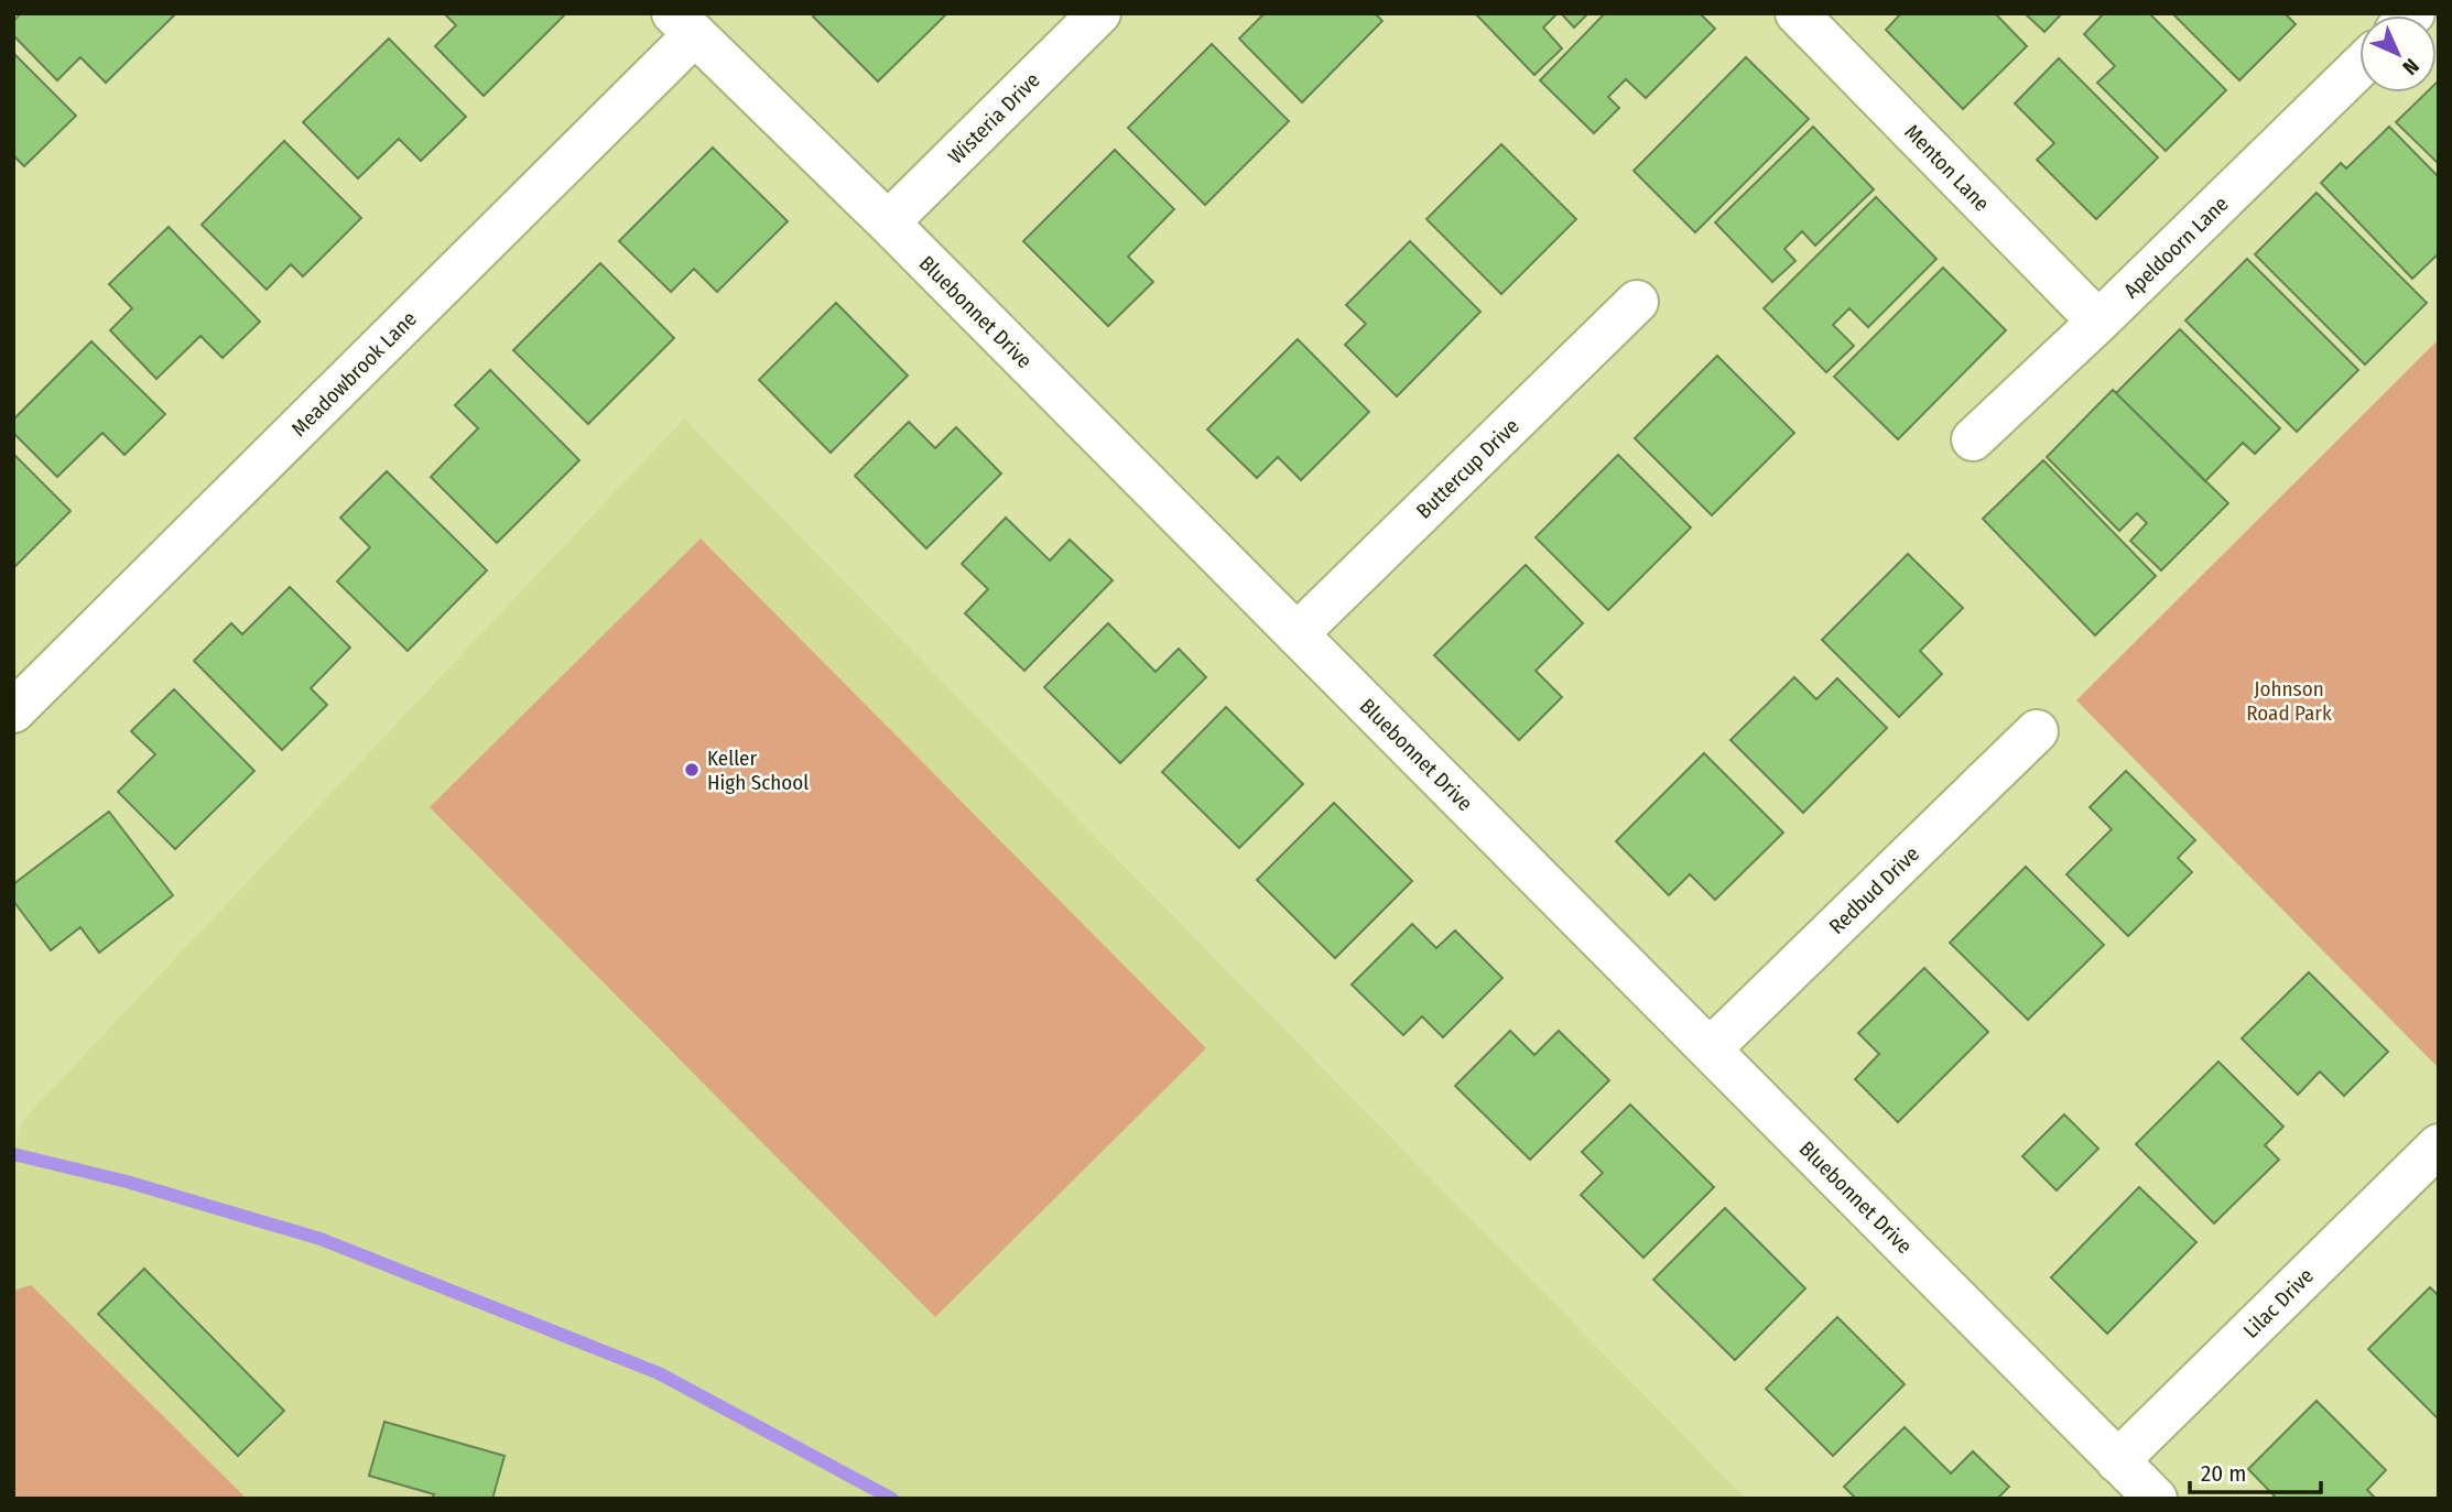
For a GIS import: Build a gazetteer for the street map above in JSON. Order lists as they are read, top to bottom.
{
  "streets": {
    "street": [
      "Wisteria Drive",
      "Menton Lane",
      "Apeldoorn Lane",
      "Bluebonnet Drive",
      "Meadowbrook Lane",
      "Buttercup Drive",
      "Redbud Drive",
      "Lilac Drive"
    ]
  },
  "crossings": [
    ["Wisteria Drive", "Bluebonnet Drive"],
    ["Menton Lane", "Apeldoorn Lane"],
    ["Bluebonnet Drive", "Meadowbrook Lane"],
    ["Bluebonnet Drive", "Buttercup Drive"],
    ["Bluebonnet Drive", "Redbud Drive"],
    ["Bluebonnet Drive", "Lilac Drive"]
  ],
  "parks": ["Johnson Road Park"],
  "places": ["Keller High School"],
  "scale_bar": "20 m",
  "north": "bottom right"
}
